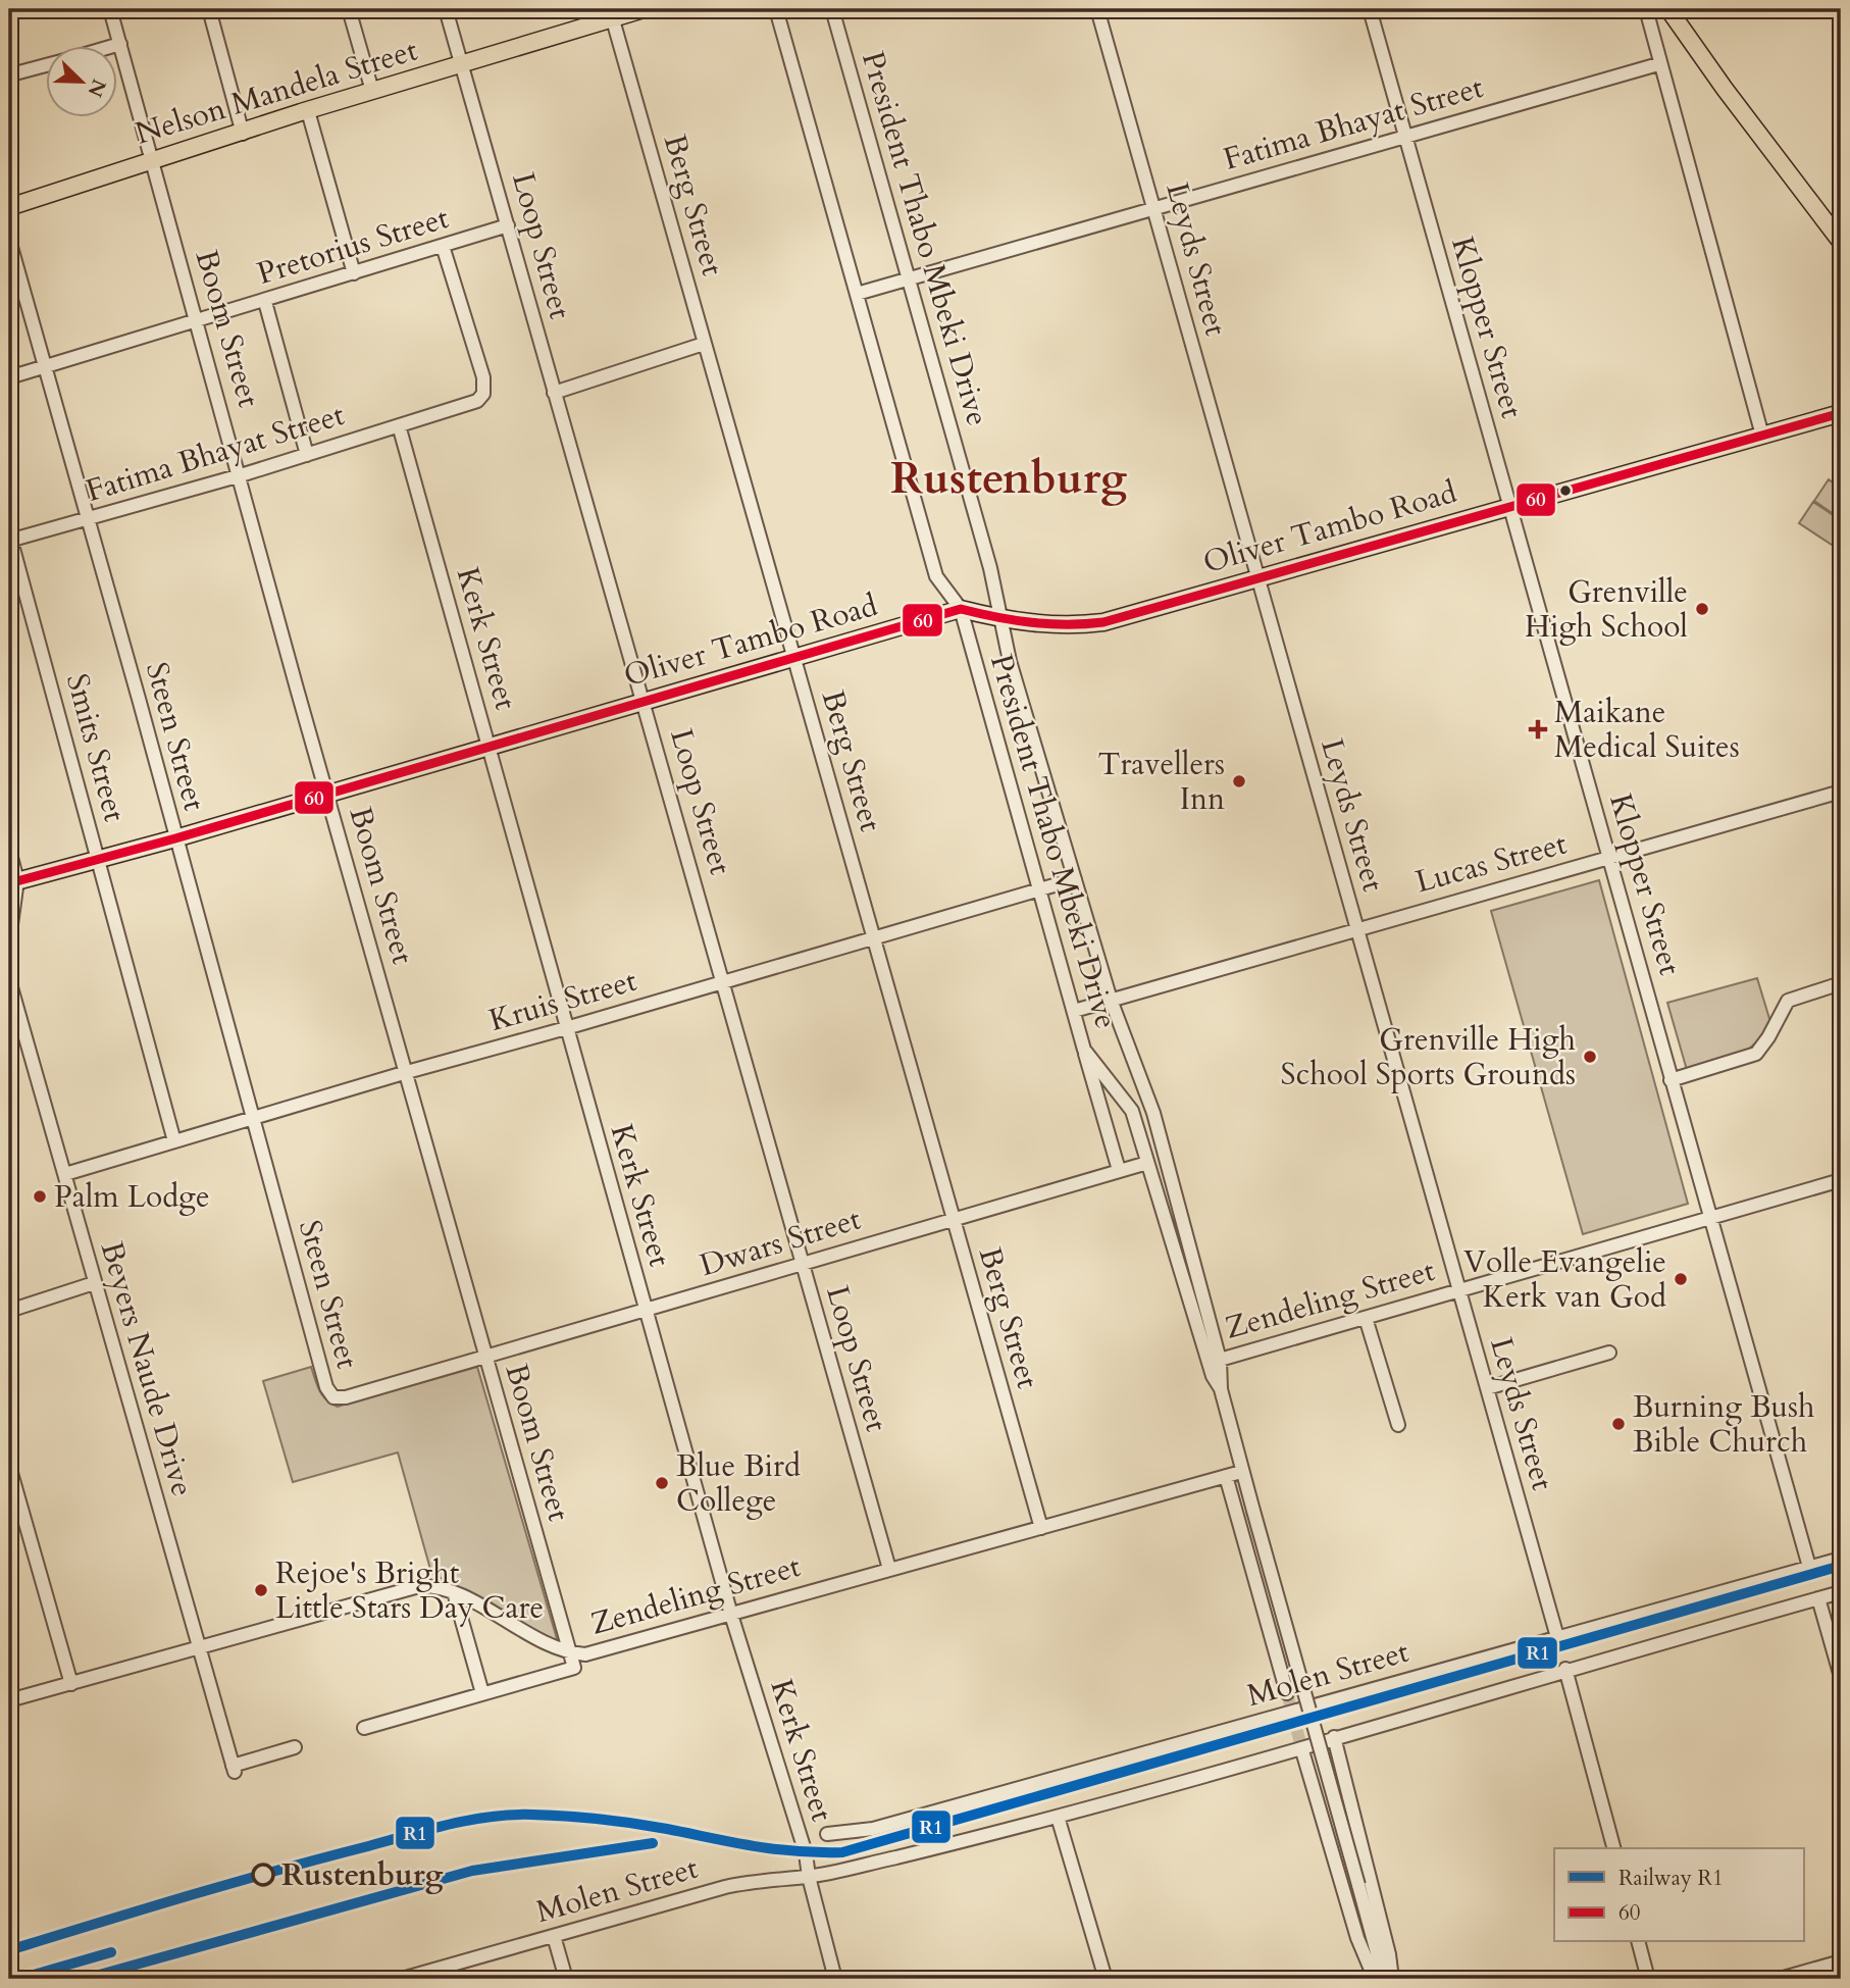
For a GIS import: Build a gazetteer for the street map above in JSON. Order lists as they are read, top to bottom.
{
  "streets": {
    "main road": ["Nelson Mandela Street", "Oliver Tambo Road"],
    "street": [
      "Fatima Bhayat Street",
      "Berg Street",
      "President Thabo Mbeki Drive",
      "Pretorius Street",
      "Loop Street",
      "Leyds Street",
      "Klopper Street",
      "Boom Street",
      "Kerk Street",
      "Steen Street",
      "Smits Street",
      "Lucas Street",
      "Kruis Street",
      "Dwars Street",
      "Zendeling Street",
      "Beyers Naude Drive",
      "Molen Street"
    ]
  },
  "crossings": [
    ["Nelson Mandela Street", "Berg Street"],
    ["Nelson Mandela Street", "Loop Street"],
    ["Nelson Mandela Street", "Boom Street"],
    ["Fatima Bhayat Street", "President Thabo Mbeki Drive"],
    ["Fatima Bhayat Street", "Pretorius Street"],
    ["Fatima Bhayat Street", "Leyds Street"],
    ["Fatima Bhayat Street", "Klopper Street"],
    ["Fatima Bhayat Street", "Boom Street"],
    ["Fatima Bhayat Street", "Kerk Street"],
    ["Fatima Bhayat Street", "Steen Street"],
    ["Fatima Bhayat Street", "Smits Street"],
    ["Berg Street", "Oliver Tambo Road"],
    ["Berg Street", "Kruis Street"],
    ["Berg Street", "Dwars Street"],
    ["Berg Street", "Zendeling Street"],
    ["President Thabo Mbeki Drive", "Oliver Tambo Road"],
    ["President Thabo Mbeki Drive", "Lucas Street"],
    ["President Thabo Mbeki Drive", "Kruis Street"],
    ["President Thabo Mbeki Drive", "Dwars Street"],
    ["President Thabo Mbeki Drive", "Zendeling Street"],
    ["Pretorius Street", "Loop Street"],
    ["Pretorius Street", "Boom Street"],
    ["Pretorius Street", "Steen Street"],
    ["Loop Street", "Oliver Tambo Road"],
    ["Loop Street", "Kruis Street"],
    ["Loop Street", "Dwars Street"],
    ["Loop Street", "Zendeling Street"],
    ["Leyds Street", "Oliver Tambo Road"],
    ["Leyds Street", "Lucas Street"],
    ["Leyds Street", "Zendeling Street"],
    ["Leyds Street", "Molen Street"],
    ["Klopper Street", "Oliver Tambo Road"],
    ["Klopper Street", "Lucas Street"],
    ["Klopper Street", "Zendeling Street"],
    ["Klopper Street", "Molen Street"],
    ["Boom Street", "Oliver Tambo Road"],
    ["Boom Street", "Kruis Street"],
    ["Boom Street", "Dwars Street"],
    ["Boom Street", "Zendeling Street"],
    ["Oliver Tambo Road", "Kerk Street"],
    ["Oliver Tambo Road", "Steen Street"],
    ["Oliver Tambo Road", "Smits Street"],
    ["Kerk Street", "Kruis Street"],
    ["Kerk Street", "Dwars Street"],
    ["Kerk Street", "Zendeling Street"],
    ["Kerk Street", "Molen Street"],
    ["Steen Street", "Kruis Street"],
    ["Steen Street", "Dwars Street"],
    ["Smits Street", "Kruis Street"],
    ["Kruis Street", "Beyers Naude Drive"],
    ["Zendeling Street", "Beyers Naude Drive"]
  ],
  "districts": ["Rustenburg"],
  "places": {
    "other": [
      "Grenville High School",
      "Travellers Inn",
      "Grenville High School Sports Grounds",
      "Palm Lodge",
      "Volle Evangelie Kerk van God",
      "Burning Bush Bible Church",
      "Blue Bird College",
      "Rejoe's Bright Little Stars Day Care",
      "Rustenburg"
    ],
    "health": ["Maikane Medical Suites"]
  },
  "lines": ["transit line 60", "rail line R1"],
  "legend": ["Railway R1", "60"],
  "north": "bottom right"
}
